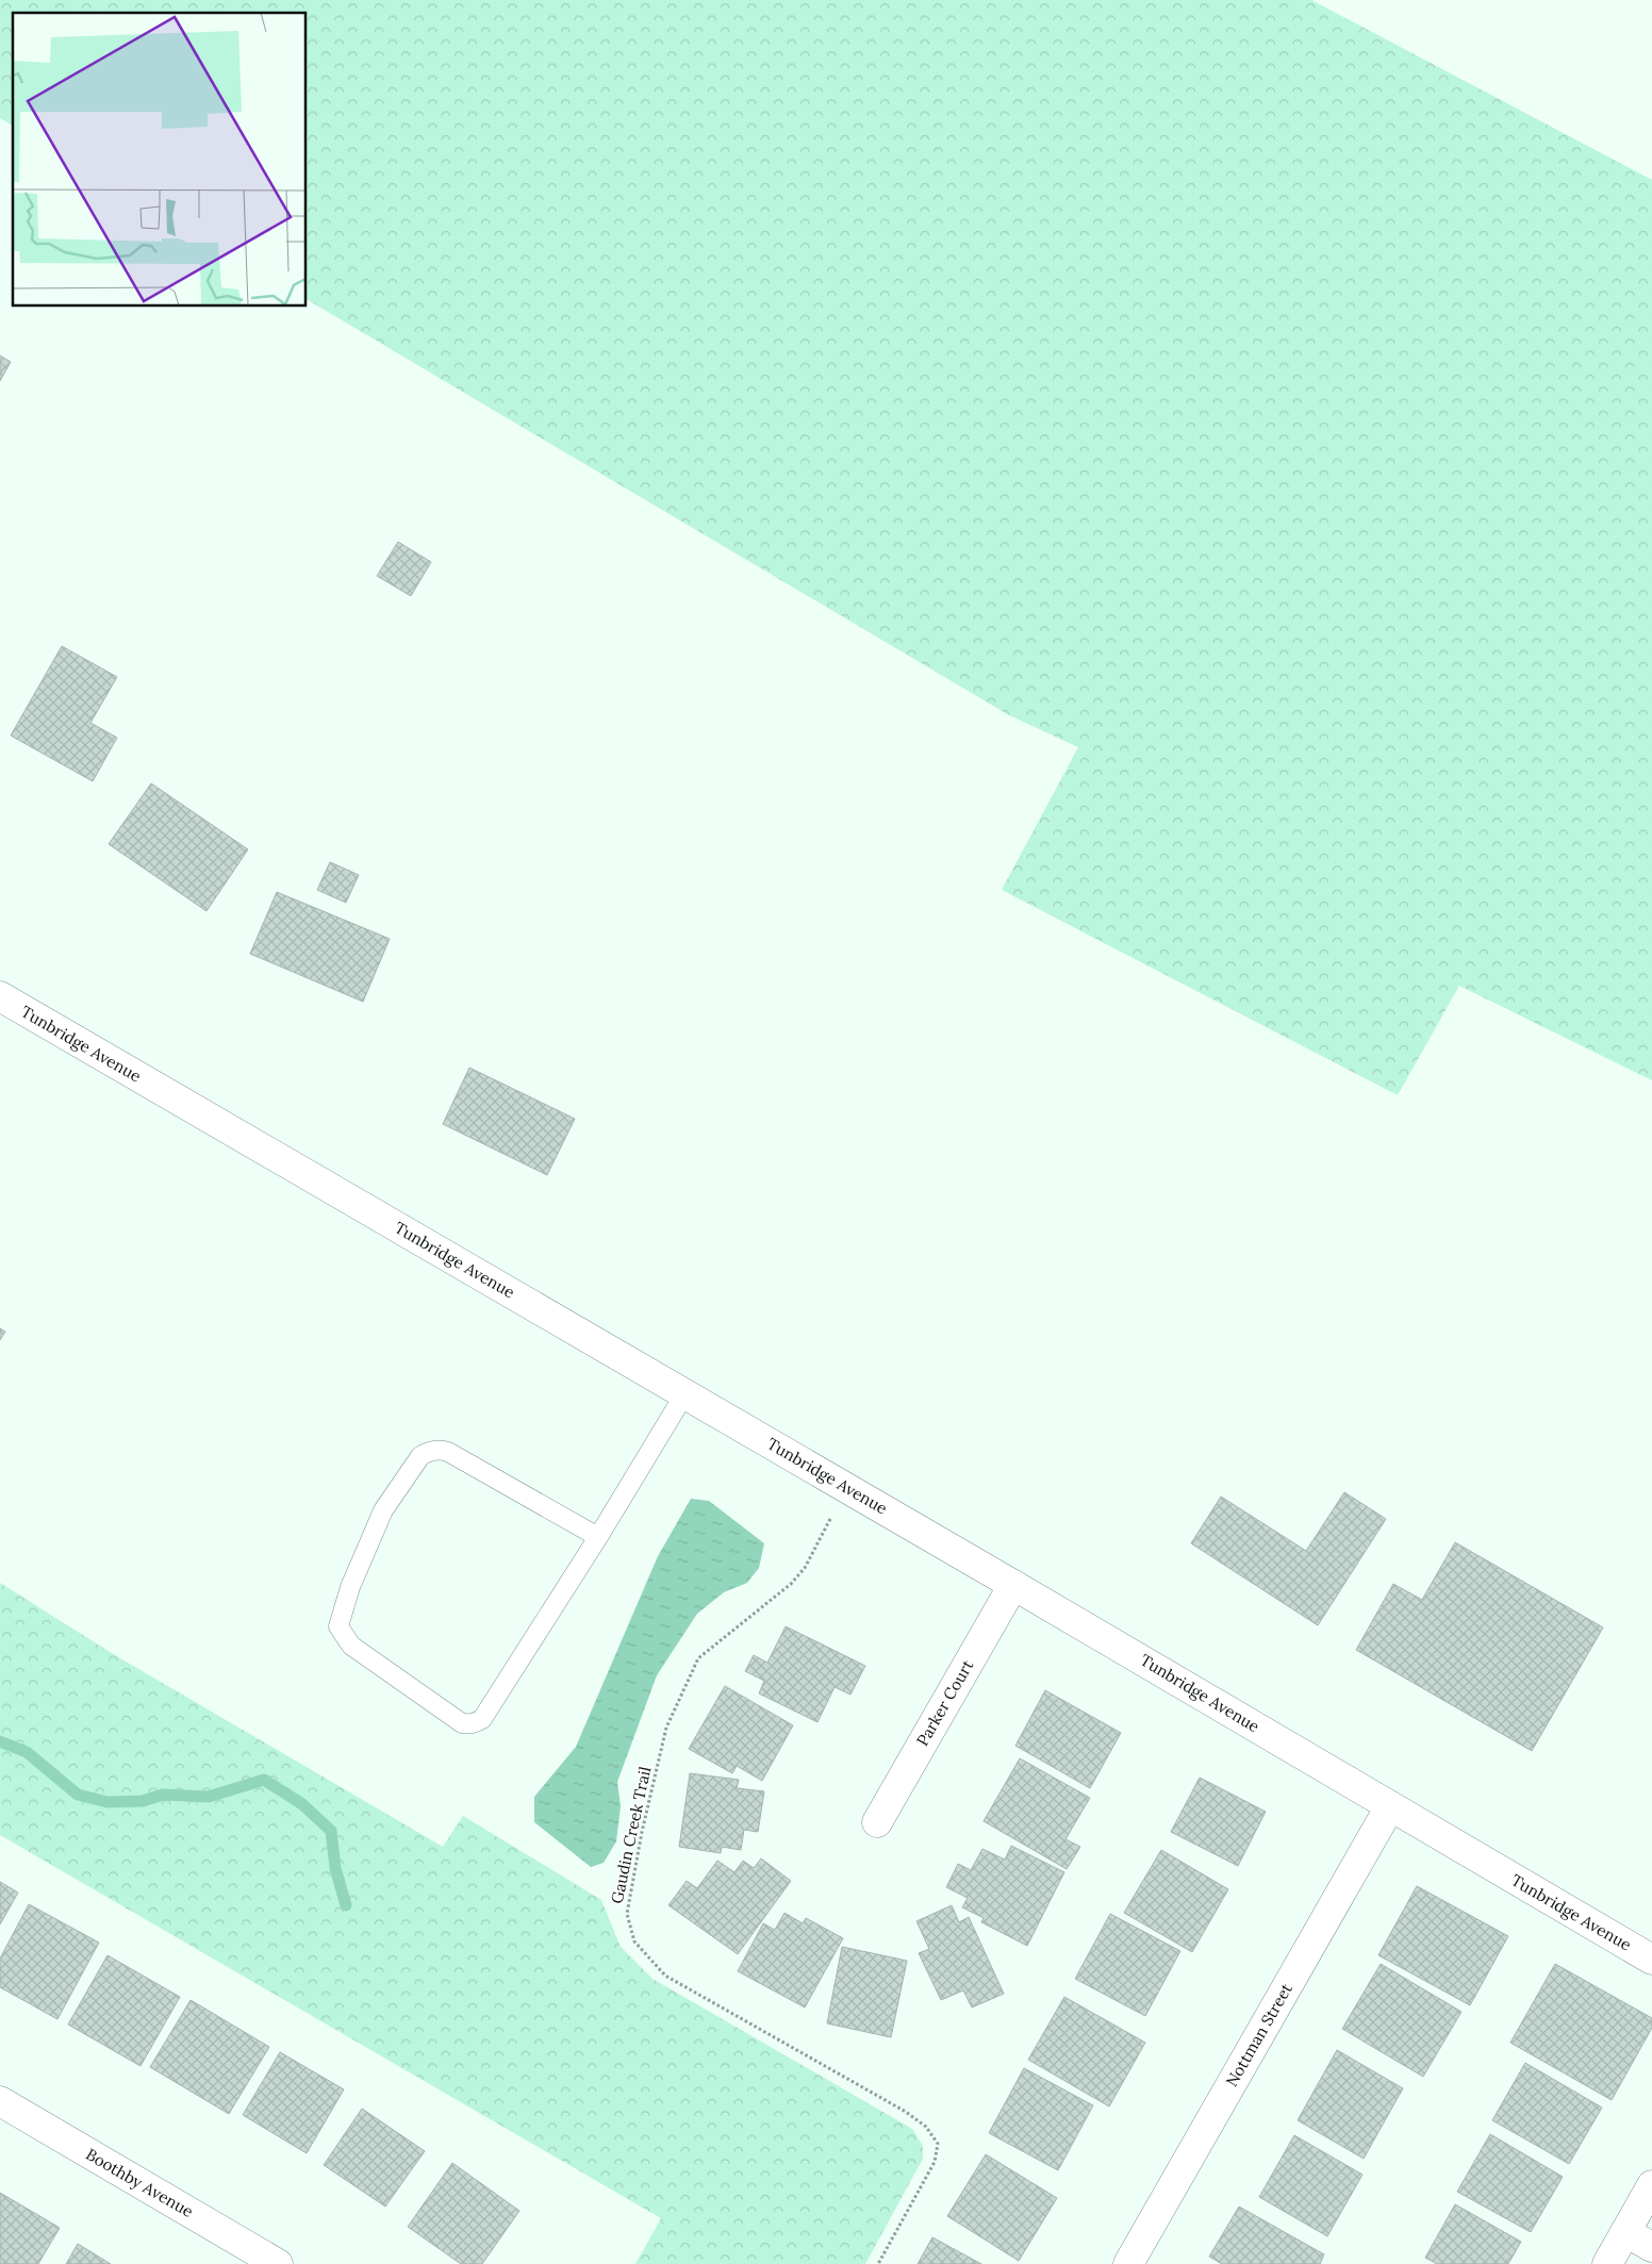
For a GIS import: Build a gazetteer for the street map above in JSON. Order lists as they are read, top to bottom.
{
  "streets": {
    "street": [
      "Tunbridge Avenue",
      "Parker Court",
      "Nottman Street",
      "Boothby Avenue"
    ],
    "path": ["Gaudin Creek Trail"]
  },
  "crossings": [
    ["Tunbridge Avenue", "Parker Court"],
    ["Tunbridge Avenue", "Gaudin Creek Trail"],
    ["Tunbridge Avenue", "Nottman Street"]
  ]
}
